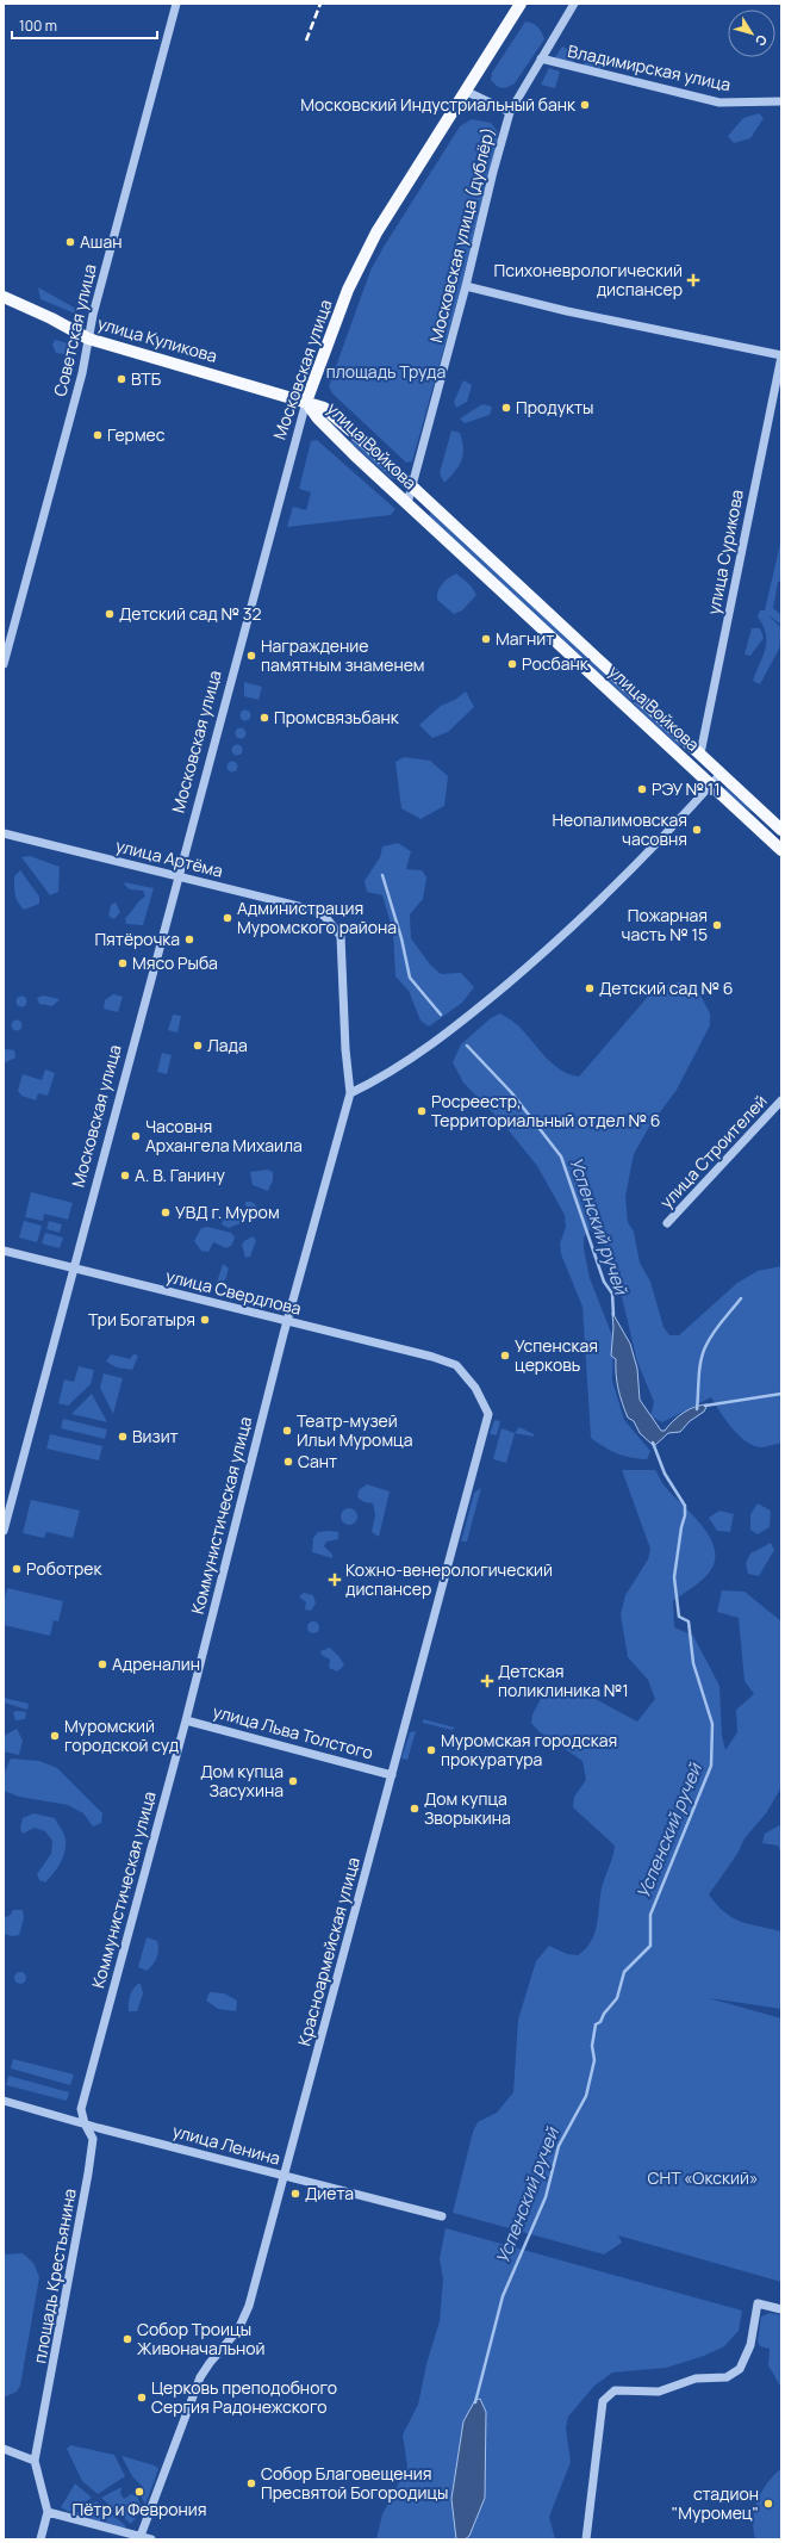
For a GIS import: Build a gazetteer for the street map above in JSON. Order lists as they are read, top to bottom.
{
  "streets": {
    "main road": ["улица Куликова", "Московская улица", "улица Войкова"],
    "street": [
      "Владимирская улица",
      "Московская улица (дублёр)",
      "Советская улица",
      "улица Сурикова",
      "улица Артёма",
      "улица Строителей",
      "улица Свердлова",
      "Коммунистическая улица",
      "улица Льва Толстого",
      "Красноармейская улица",
      "улица Ленина",
      "площадь Крестьянина"
    ]
  },
  "crossings": [
    ["Владимирская улица", "Московская улица (дублёр)"],
    ["Московская улица (дублёр)", "Московская улица"],
    ["Московская улица (дублёр)", "улица Войкова"],
    ["Советская улица", "улица Куликова"],
    ["улица Куликова", "Московская улица"],
    ["улица Куликова", "улица Войкова"],
    ["Московская улица", "улица Войкова"],
    ["Московская улица", "улица Артёма"],
    ["Московская улица", "улица Свердлова"],
    ["улица Войкова", "улица Сурикова"],
    ["улица Артёма", "Коммунистическая улица"],
    ["улица Свердлова", "Коммунистическая улица"],
    ["улица Свердлова", "Красноармейская улица"],
    ["Коммунистическая улица", "улица Льва Толстого"],
    ["Коммунистическая улица", "улица Ленина"],
    ["Коммунистическая улица", "площадь Крестьянина"],
    ["улица Льва Толстого", "Красноармейская улица"],
    ["Красноармейская улица", "улица Ленина"],
    ["улица Ленина", "площадь Крестьянина"]
  ],
  "water": ["Успенский ручей"],
  "parks": ["площадь Труда", "СНТ «Окский»"],
  "places": {
    "other": [
      "Московский Индустриальный банк",
      "Ашан",
      "ВТБ",
      "Продукты",
      "Гермес",
      "Детский сад № 32",
      "Магнит",
      "Награждение памятным знаменем",
      "Росбанк",
      "Промсвязьбанк",
      "РЭУ № 11",
      "Неопалимовская часовня",
      "Администрация Муромского района",
      "Пожарная часть № 15",
      "Пятёрочка",
      "Мясо Рыба",
      "Детский сад № 6",
      "Лада",
      "Росреестр, Территориальный отдел № 6",
      "Часовня Архангела Михаила",
      "А. В. Ганину",
      "УВД г. Муром",
      "Три Богатыря",
      "Успенская церковь",
      "Театр-музей Ильи Муромца",
      "Визит",
      "Сант",
      "Роботрек",
      "Адреналин",
      "Муромский городской суд",
      "Муромская городская прокуратура",
      "Дом купца Засухина",
      "Дом купца Зворыкина",
      "Диета",
      "Собор Троицы Живоначальной",
      "Церковь преподобного Сергия Радонежского",
      "Собор Благовещения Пресвятой Богородицы",
      "Пётр и Феврония",
      "стадион \"Муромец\""
    ],
    "health": ["Психоневрологический диспансер", "Кожно-венерологический диспансер", "Детская поликлиника №1"]
  },
  "scale_bar": "100 m",
  "north": "bottom right"
}
